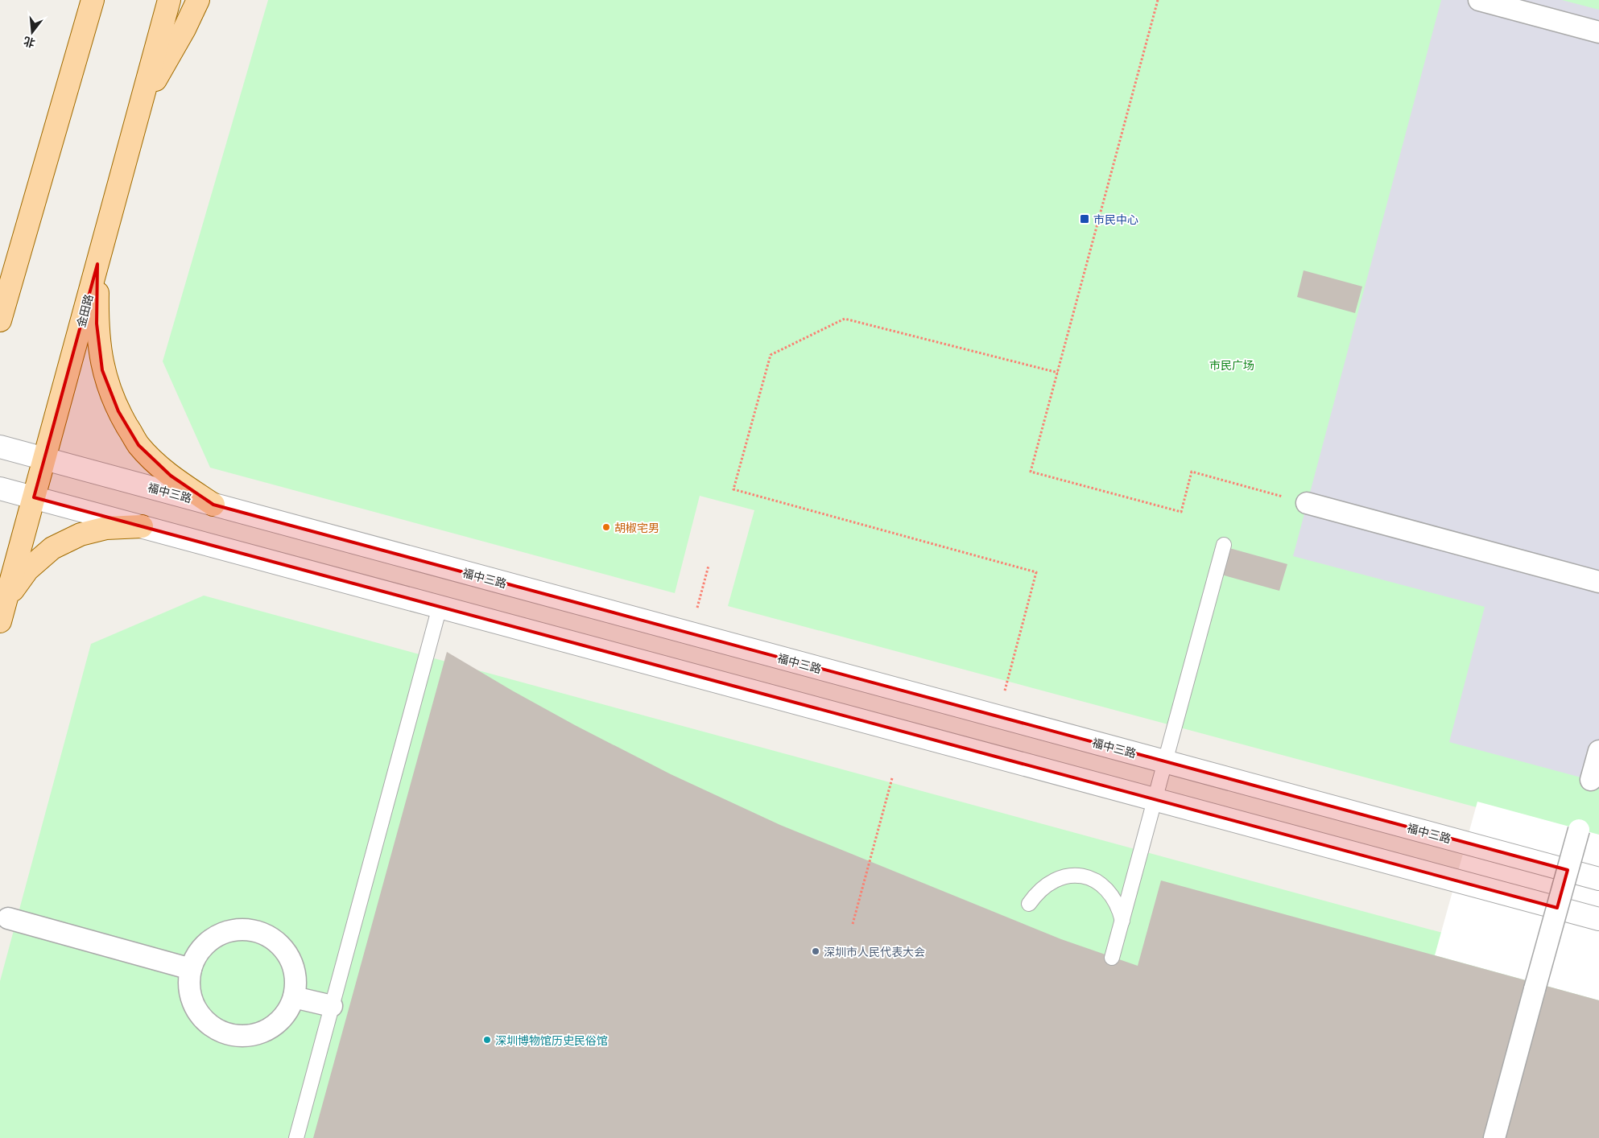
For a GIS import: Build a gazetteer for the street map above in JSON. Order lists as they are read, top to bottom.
{
  "streets": {
    "main road": ["金田路"],
    "street": ["福中三路"]
  },
  "crossings": [
    ["金田路", "福中三路"]
  ],
  "parks": ["市民广场"],
  "places": {
    "transit": ["市民中心"],
    "other": ["胡椒宅男", "深圳市人民代表大会", "深圳博物馆历史民俗馆"]
  },
  "north": "bottom"
}
